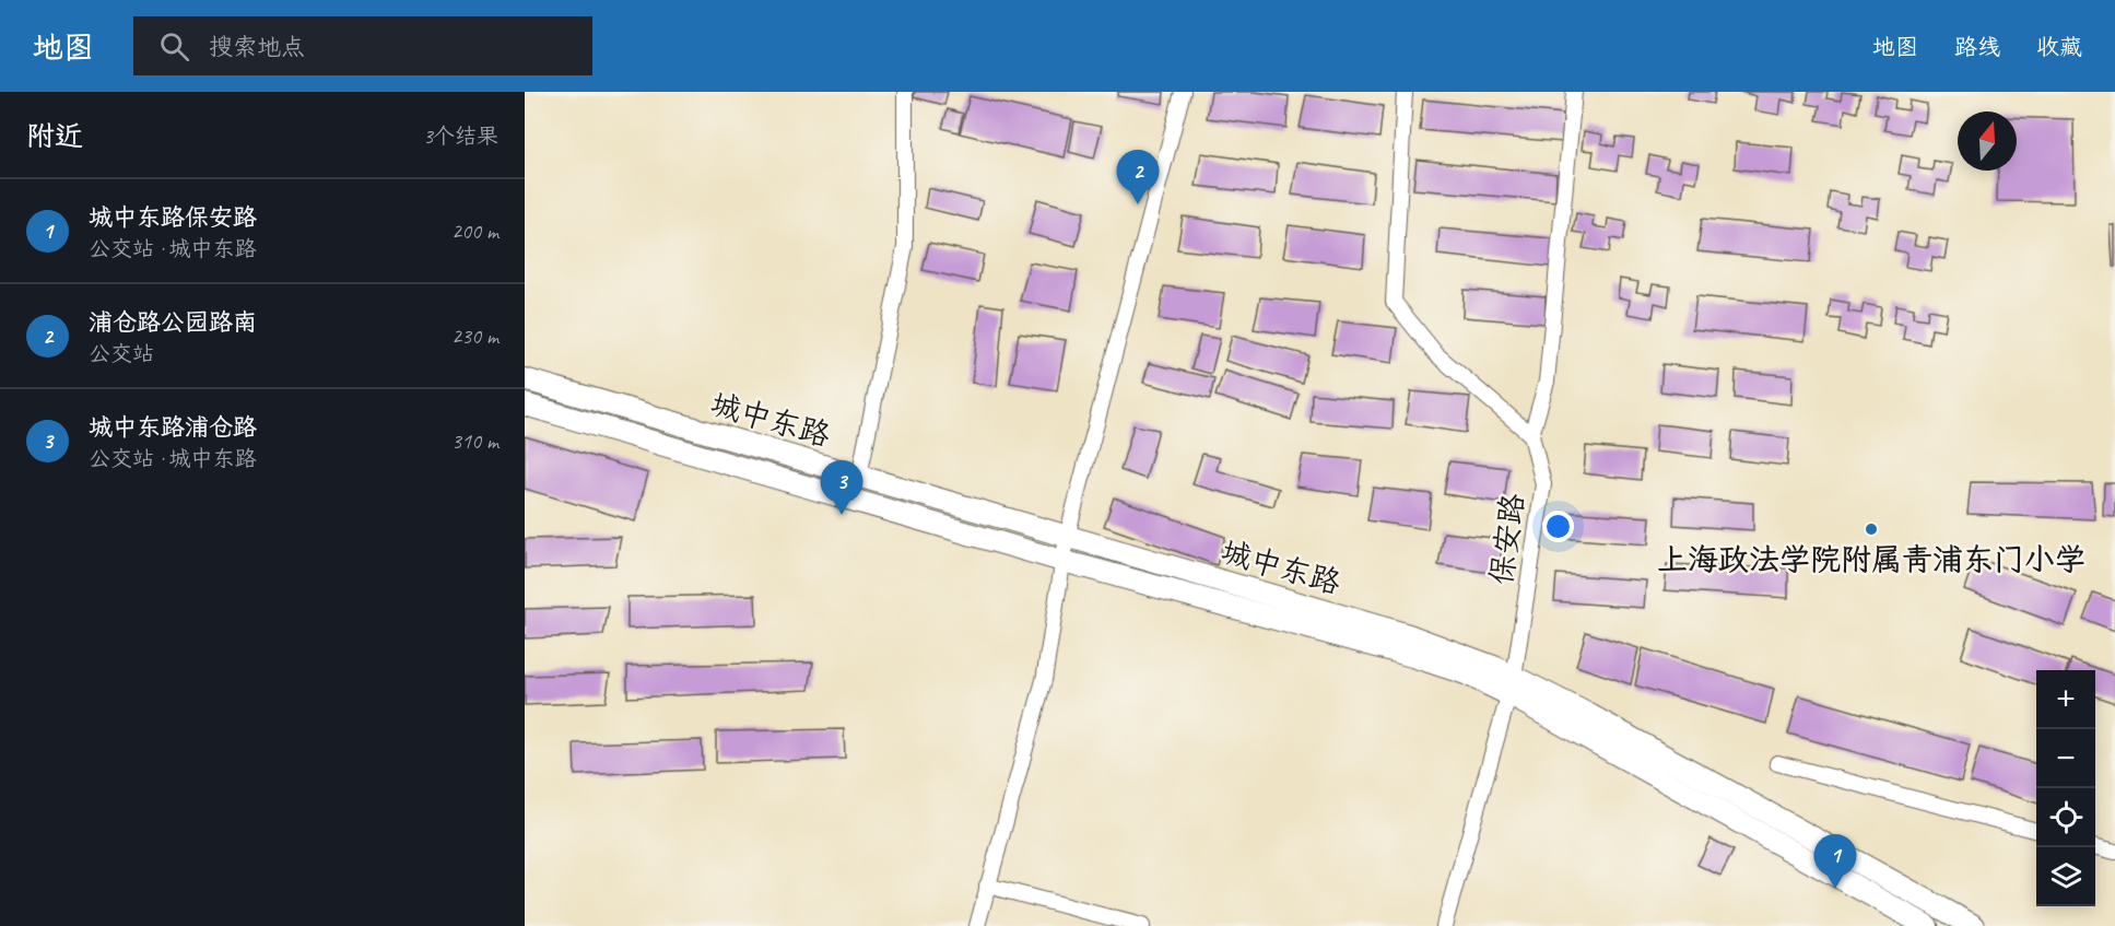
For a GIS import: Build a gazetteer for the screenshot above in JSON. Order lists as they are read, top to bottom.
{
  "streets": {
    "main road": ["城中东路"],
    "street": ["保安路"]
  },
  "crossings": [
    ["城中东路", "保安路"]
  ],
  "places": ["上海政法学院附属青浦东门小学"],
  "north": "top",
  "page": {
    "header": "地图",
    "search": "搜索地点",
    "nav": ["地图", "路线", "收藏"],
    "heading": ["附近", "3个结果"],
    "pins": ["2", "3", "1"],
    "list": [
      {
        "mark": "1",
        "name": "城中东路保安路",
        "note": "公交站 · 城中东路",
        "value": "200 m"
      },
      {
        "mark": "2",
        "name": "浦仓路公园路南",
        "note": "公交站",
        "value": "230 m"
      },
      {
        "mark": "3",
        "name": "城中东路浦仓路",
        "note": "公交站 · 城中东路",
        "value": "310 m"
      }
    ],
    "map_buttons": ["+", "−"]
  }
}
